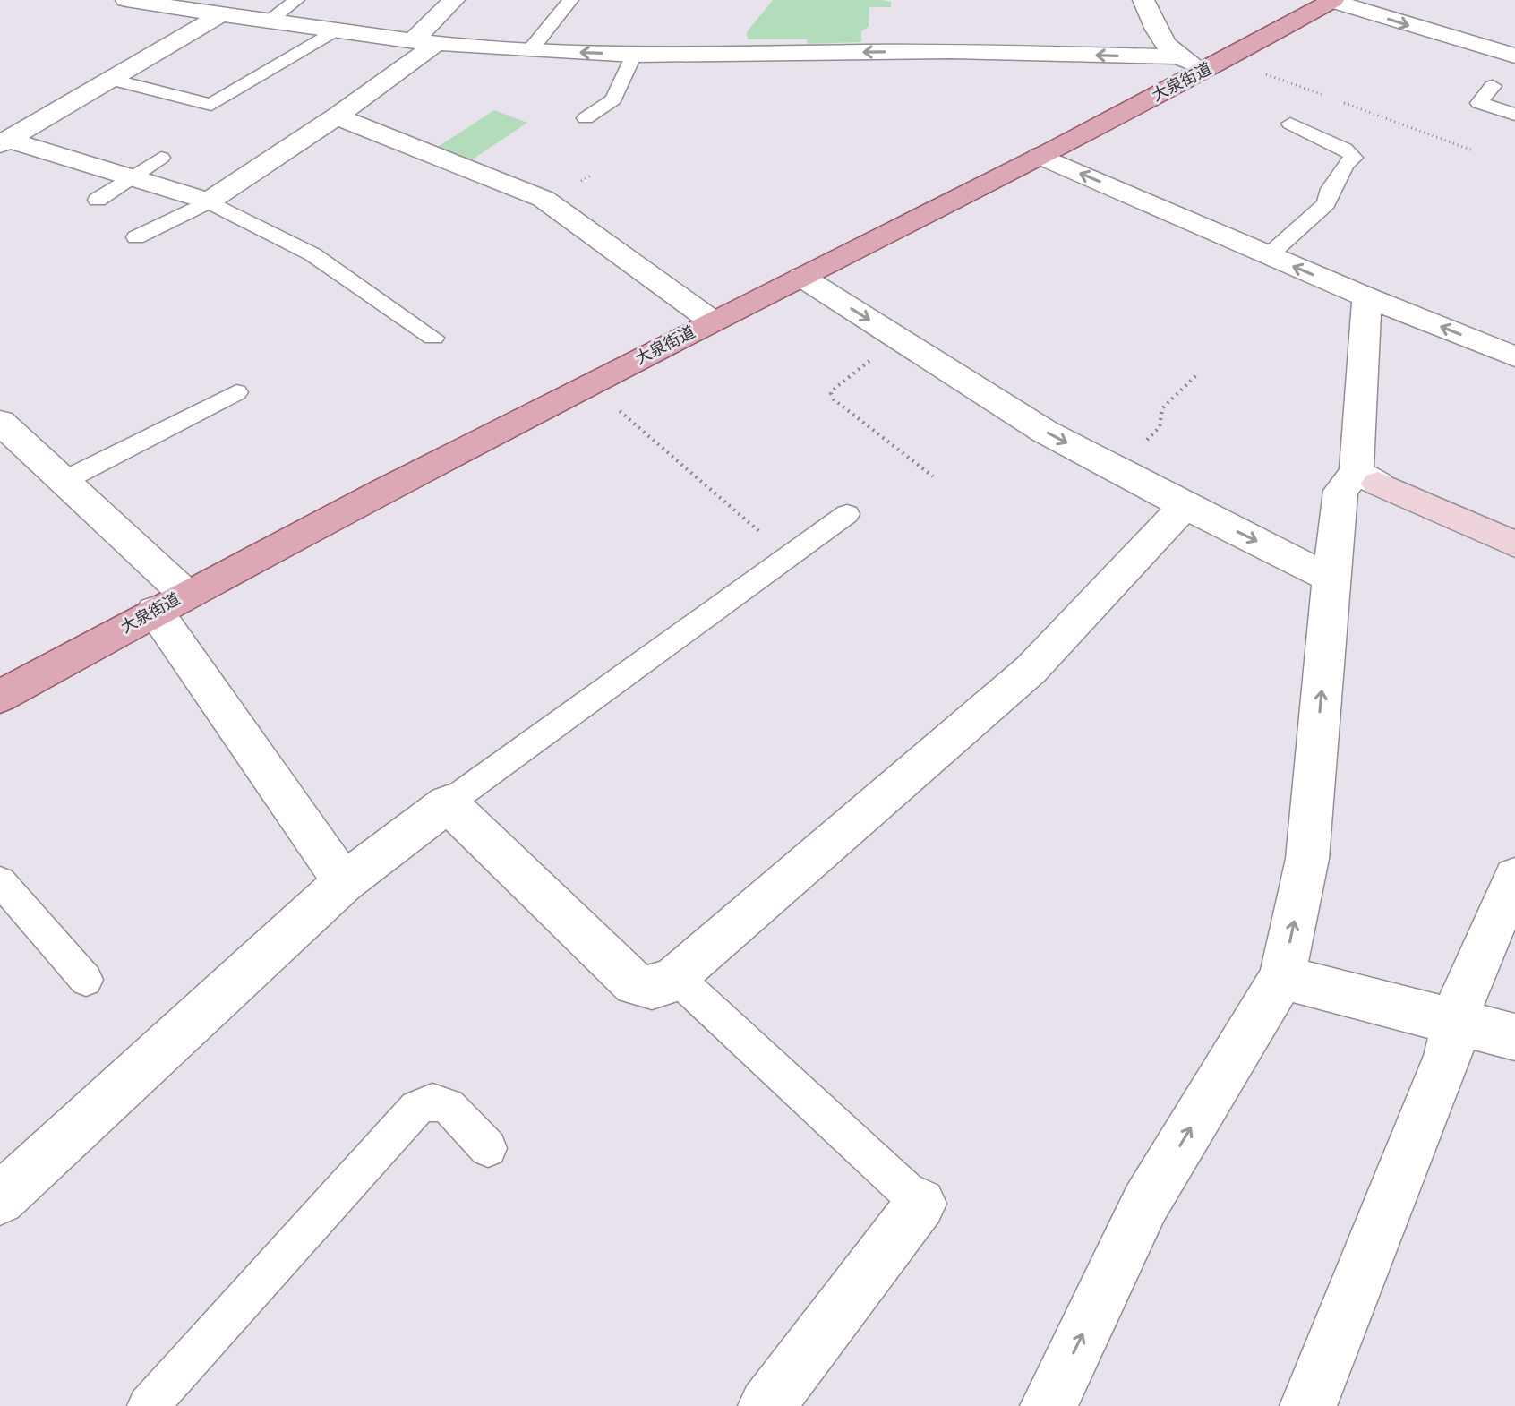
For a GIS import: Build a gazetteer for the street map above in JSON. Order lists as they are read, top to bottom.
{
  "streets": {
    "main road": ["大泉街道"]
  }
}
